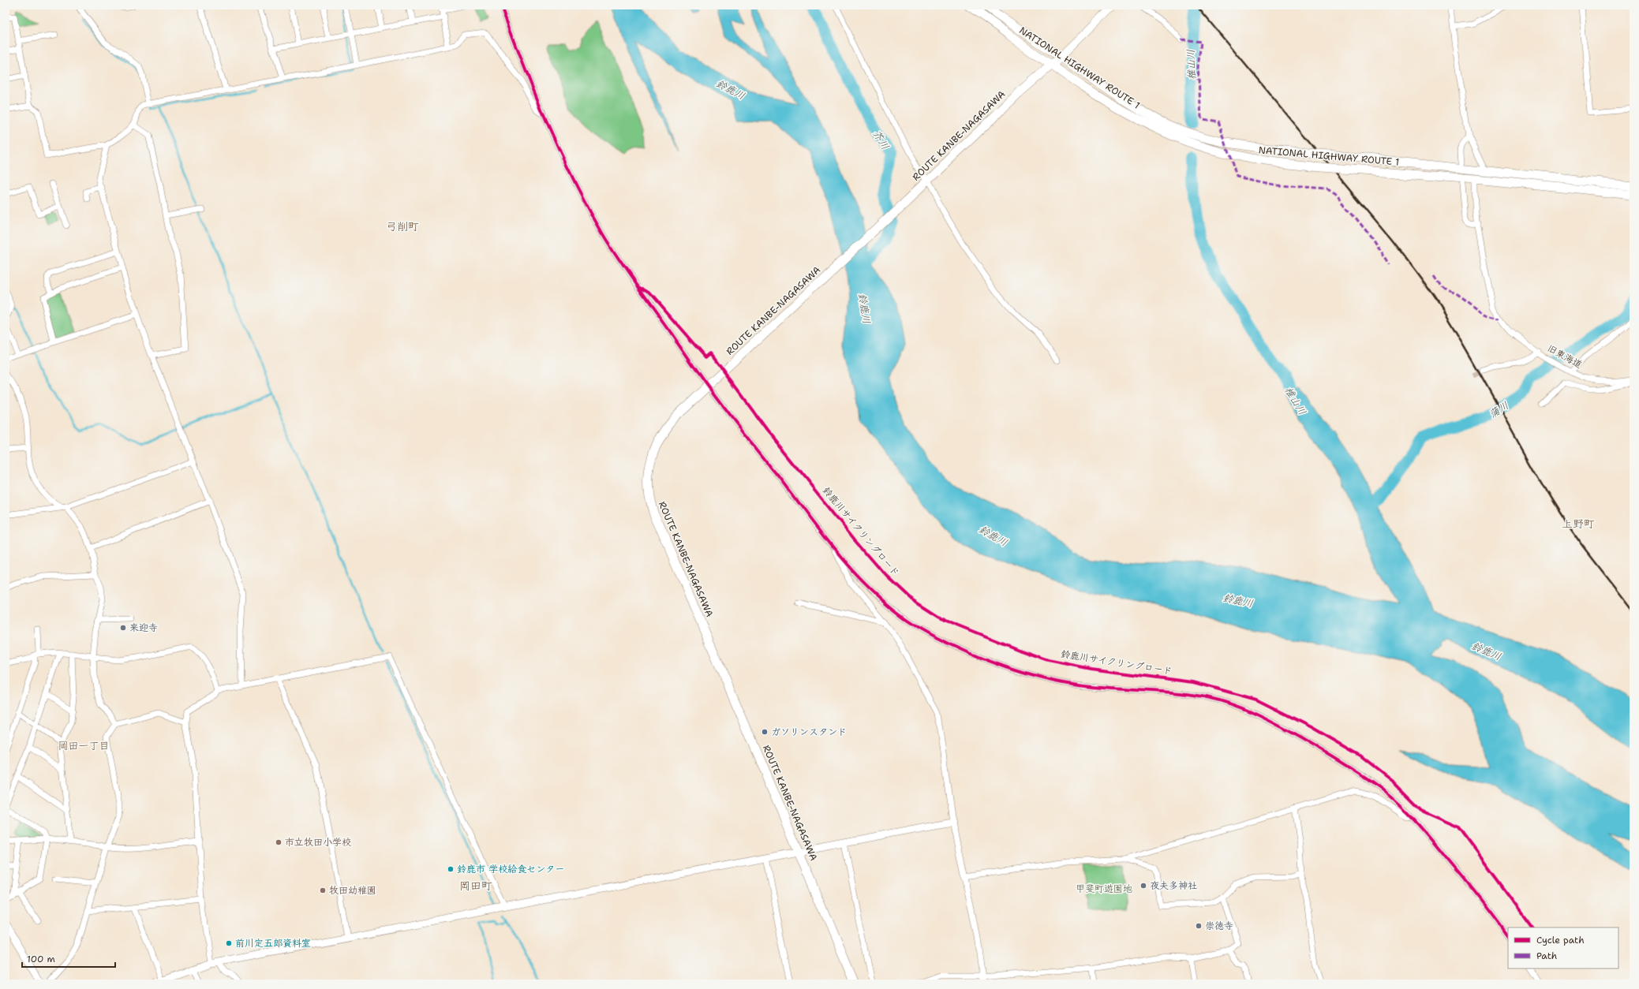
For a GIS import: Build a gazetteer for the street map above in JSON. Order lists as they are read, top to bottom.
{
  "streets": {
    "main road": ["NATIONAL HIGHWAY ROUTE 1", "ROUTE KANBE-NAGASAWA"],
    "street": ["旧東海道"],
    "cycle path": ["鈴鹿川サイクリングロード"]
  },
  "crossings": [
    ["NATIONAL HIGHWAY ROUTE 1", "ROUTE KANBE-NAGASAWA"],
    ["NATIONAL HIGHWAY ROUTE 1", "旧東海道"]
  ],
  "districts": [
    "弓削町",
    "上野町",
    "岡田一丁目",
    "岡田町"
  ],
  "water": [
    "椎山川",
    "鈴鹿川",
    "芥川",
    "蒲川"
  ],
  "parks": ["甲斐町遊園地"],
  "places": [
    "来迎寺",
    "ガソリンスタンド",
    "市立牧田小学校",
    "鈴鹿市 学校給食センター",
    "夜夫多神社",
    "牧田幼稚園",
    "崇徳寺",
    "前川定五郎資料室"
  ],
  "legend": ["Cycle path", "Path"],
  "scale_bar": "100 m"
}
